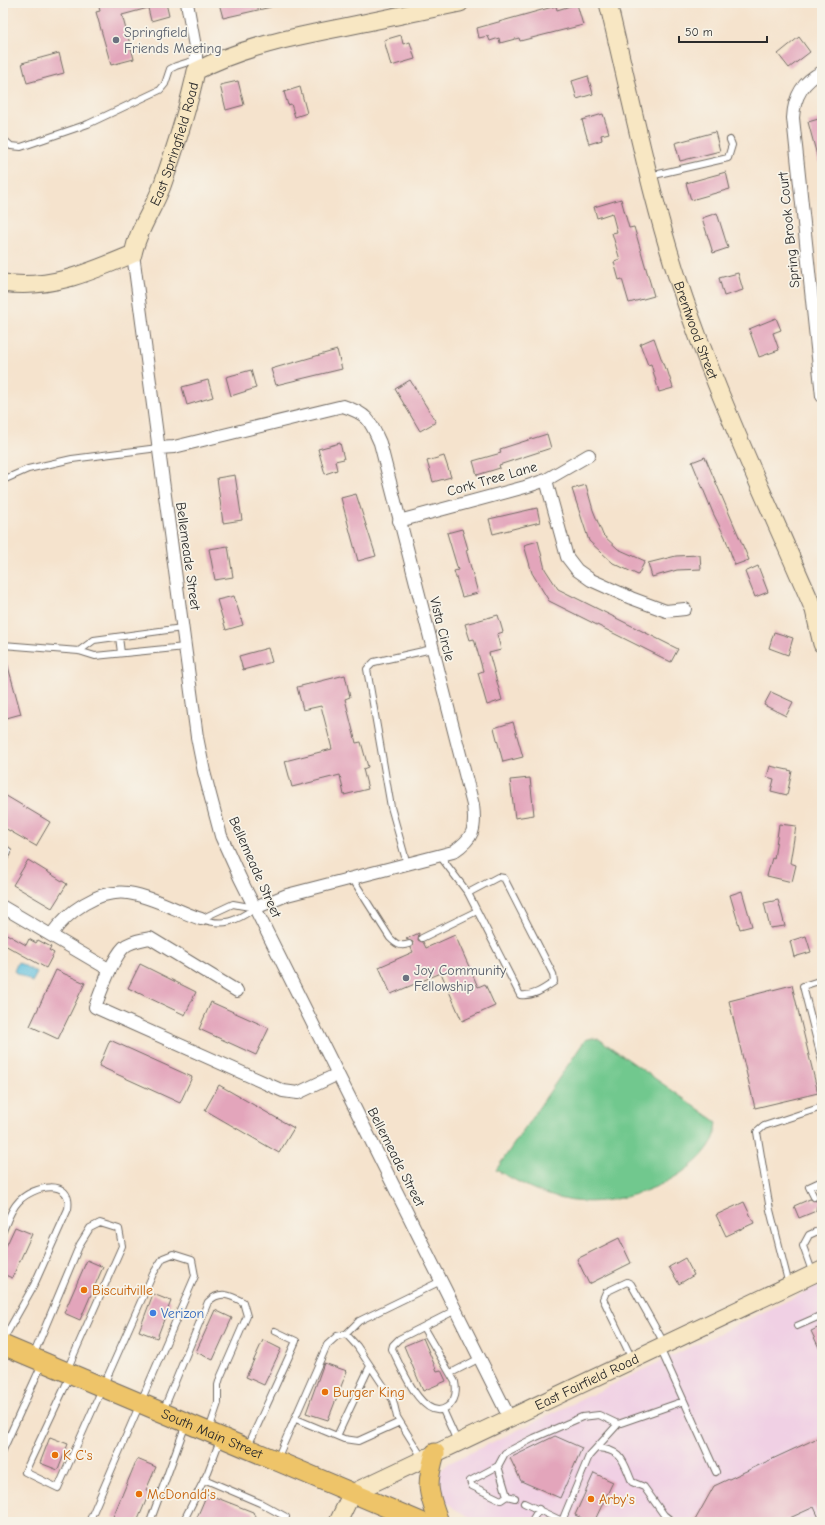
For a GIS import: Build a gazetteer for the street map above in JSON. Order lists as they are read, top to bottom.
{
  "streets": {
    "main road": [
      "East Springfield Road",
      "Brentwood Street",
      "East Fairfield Road",
      "South Main Street"
    ],
    "street": [
      "Spring Brook Court",
      "Cork Tree Lane",
      "Bellemeade Street",
      "Vista Circle"
    ]
  },
  "crossings": [
    ["East Springfield Road", "Bellemeade Street"],
    ["Cork Tree Lane", "Vista Circle"],
    ["Bellemeade Street", "Vista Circle"],
    ["Bellemeade Street", "East Fairfield Road"],
    ["East Fairfield Road", "South Main Street"]
  ],
  "places": [
    "Springfield Friends Meeting",
    "Joy Community Fellowship",
    "Biscuitville",
    "Verizon",
    "Burger King",
    "K C's",
    "McDonald's",
    "Arby's"
  ],
  "scale_bar": "50 m"
}
